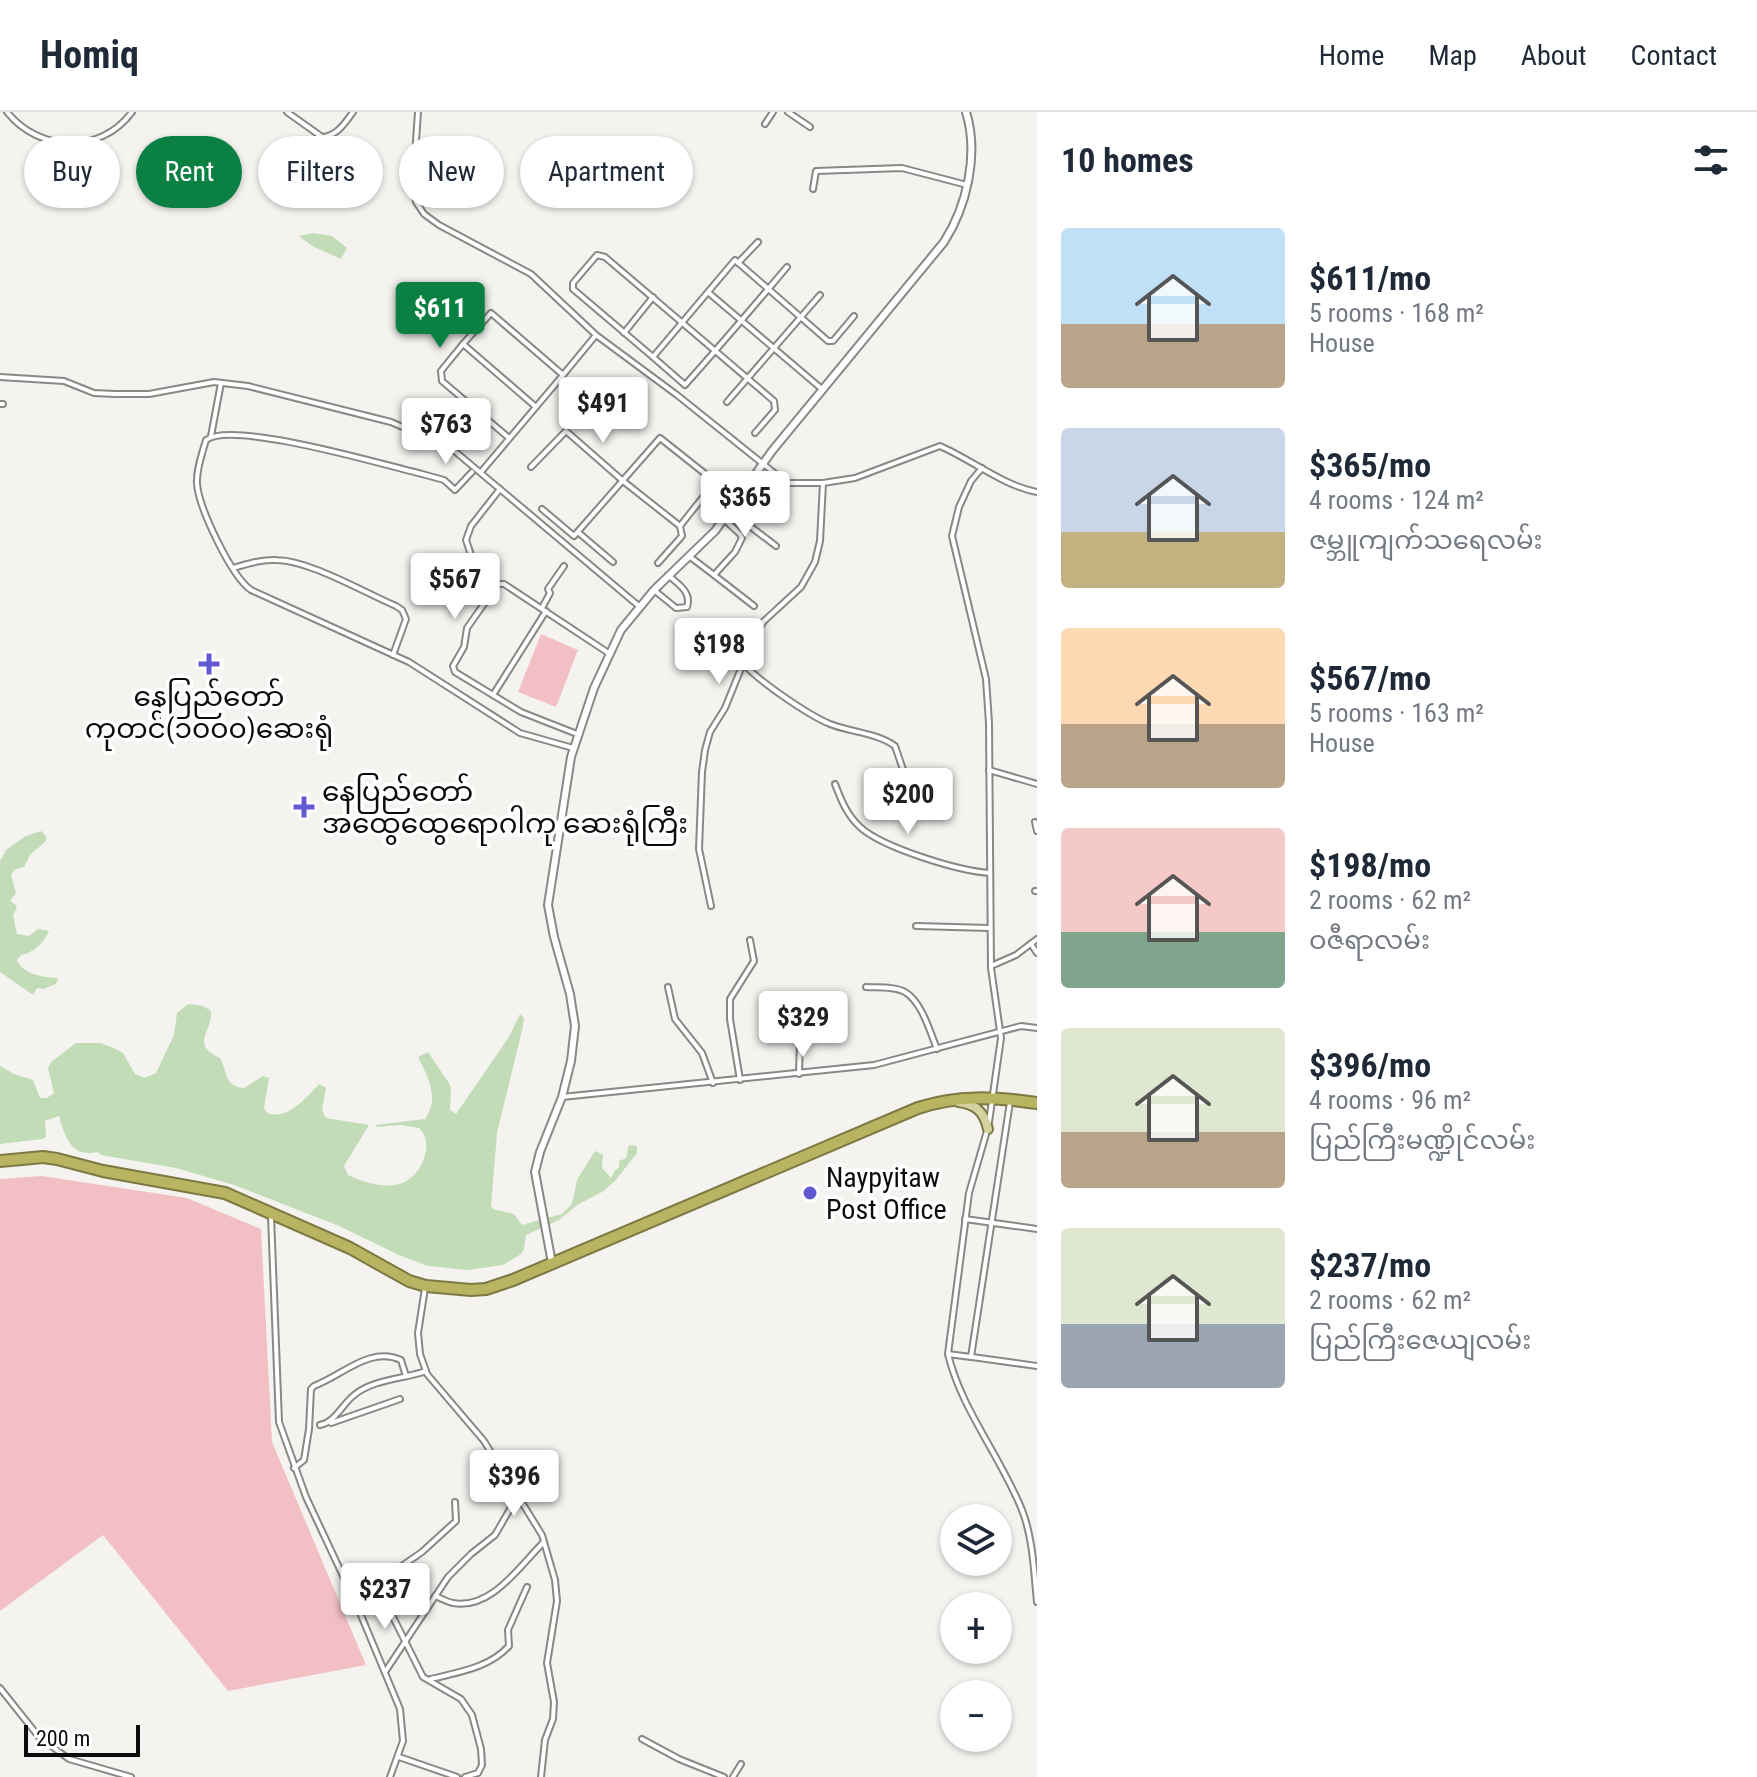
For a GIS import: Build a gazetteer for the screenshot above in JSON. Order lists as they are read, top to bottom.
{
  "places": {
    "health": ["နေပြည်တော် ကုတင်(၁၀၀၀)ဆေးရုံ", "နေပြည်တော် အထွေထွေရောဂါကု ဆေးရုံကြီး"],
    "other": ["Naypyitaw Post Office"]
  },
  "scale_bar": "200 m",
  "page": {
    "header": "Homiq",
    "nav": [
      "Home",
      "Map",
      "About",
      "Contact"
    ],
    "heading": "10 homes",
    "chip": [
      "Buy",
      "Rent",
      "Filters",
      "New",
      "Apartment"
    ],
    "list": [
      {
        "name": "$611/mo",
        "note": "5 rooms · 168 m² · House"
      },
      {
        "name": "$365/mo",
        "note": "4 rooms · 124 m² · ဇမ္ဘူကျက်သရေလမ်း"
      },
      {
        "name": "$567/mo",
        "note": "5 rooms · 163 m² · House"
      },
      {
        "name": "$198/mo",
        "note": "2 rooms · 62 m² · ဝဇီရာလမ်း"
      },
      {
        "name": "$396/mo",
        "note": "4 rooms · 96 m² · ပြည်ကြီးမဏ္ဍိုင်လမ်း"
      },
      {
        "name": "$237/mo",
        "note": "2 rooms · 62 m² · ပြည်ကြီးဇေယျလမ်း"
      }
    ],
    "price": [
      "$611",
      "$491",
      "$763",
      "$365",
      "$567",
      "$198",
      "$200",
      "$329",
      "$396",
      "$237"
    ],
    "map_buttons": ["+", "−"],
    "scale": "200 m"
  }
}
